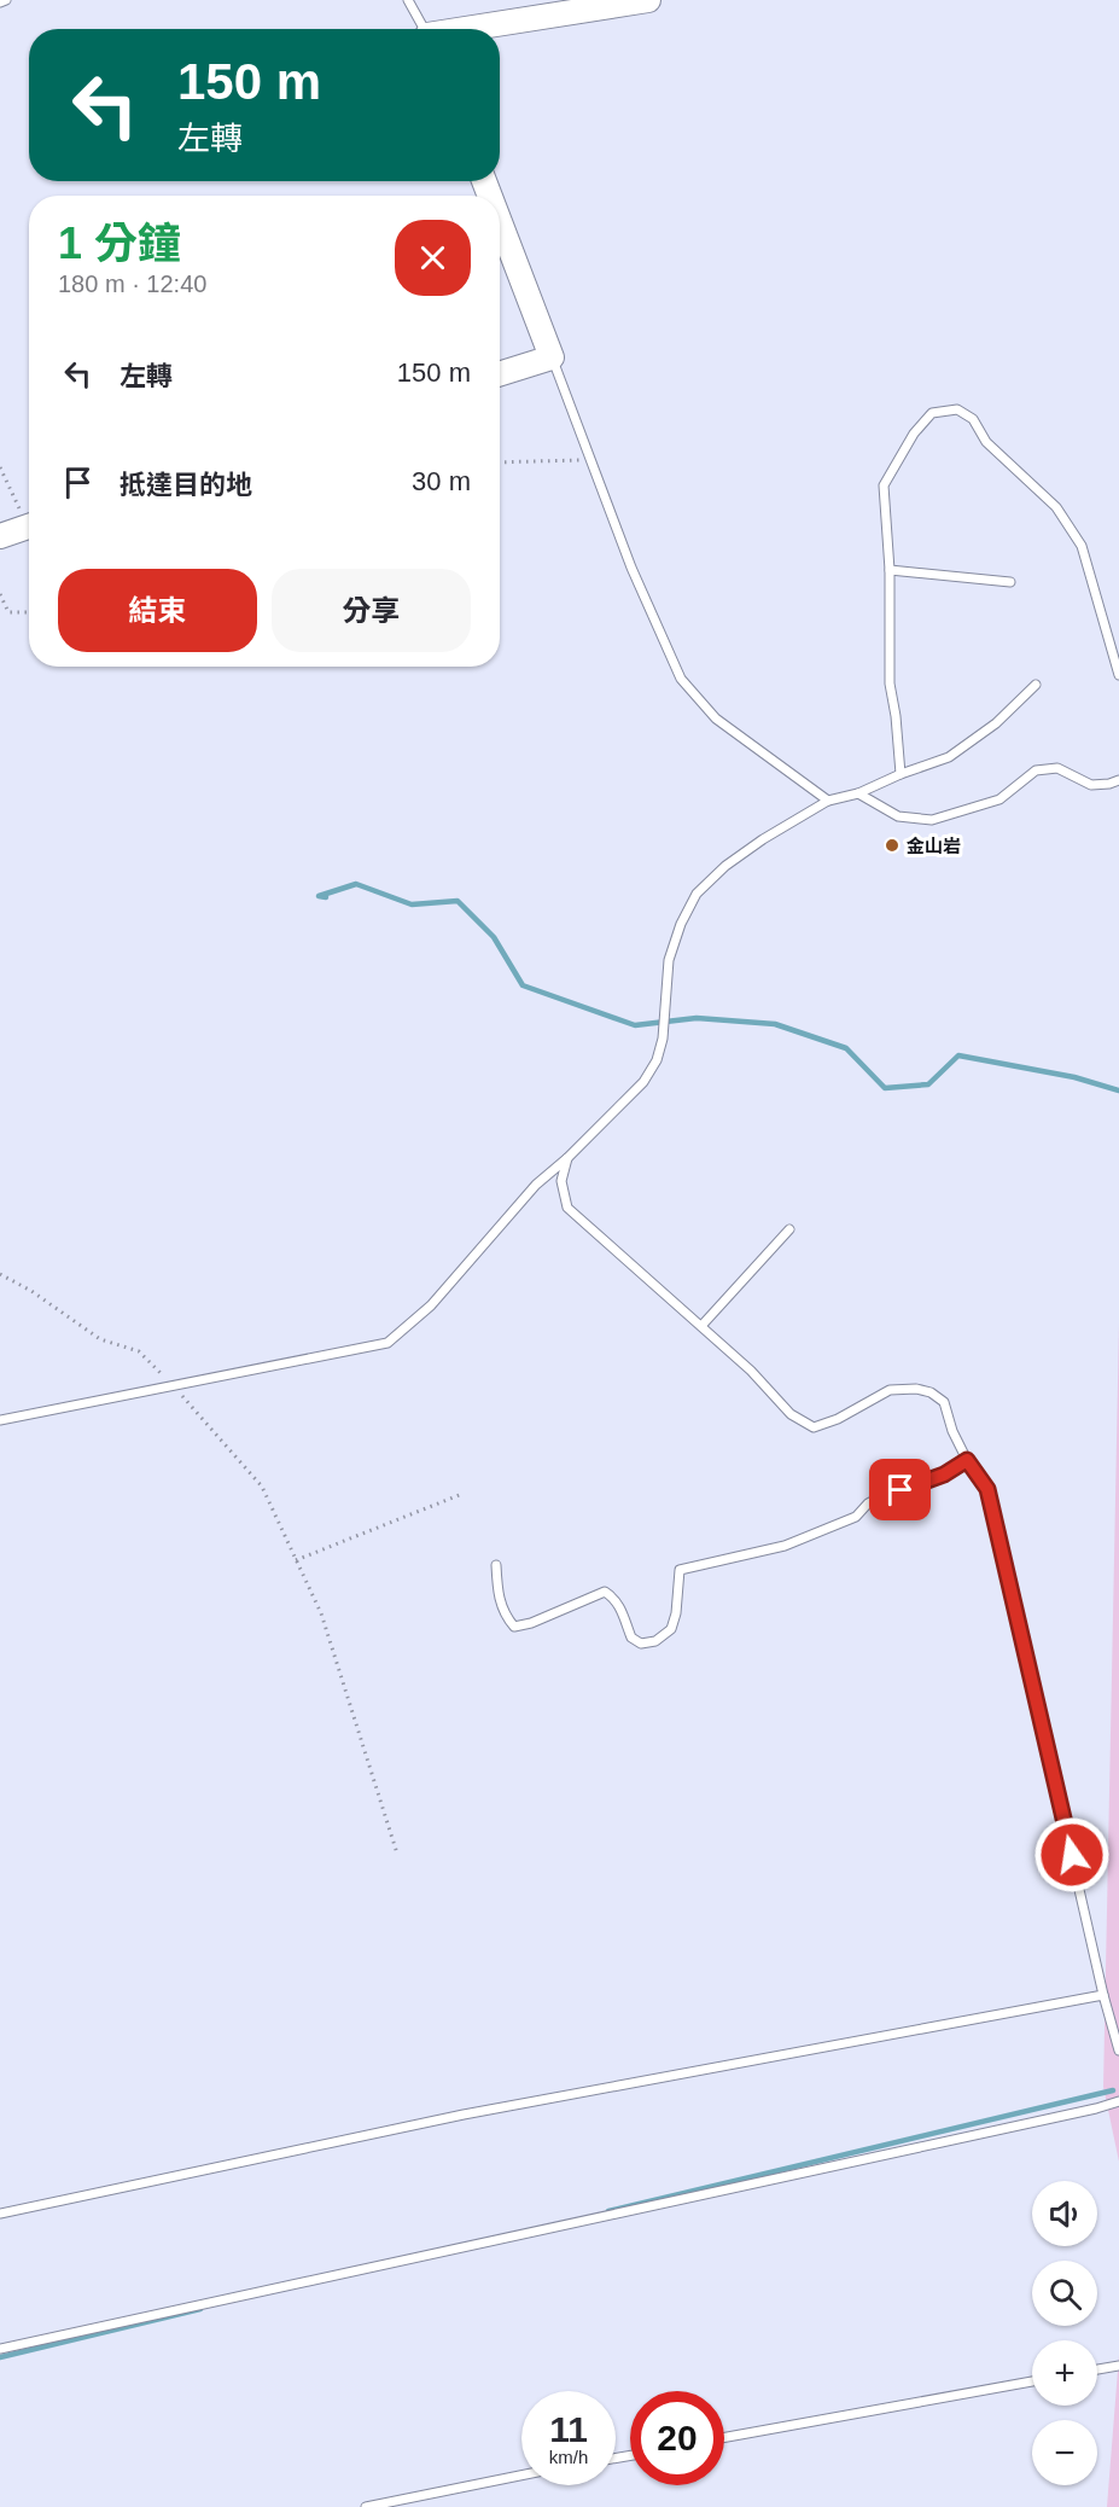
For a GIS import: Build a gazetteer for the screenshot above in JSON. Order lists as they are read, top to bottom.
{
  "places": ["金山岩"],
  "page": {
    "turn": ["150 m", "左轉"],
    "heading": ["1 分鐘", "180 m · 12:40"],
    "list": [
      {
        "name": "左轉",
        "value": "150 m"
      },
      {
        "name": "抵達目的地",
        "value": "30 m"
      }
    ],
    "buttons": ["結束", "分享"],
    "map_buttons": ["+", "−"],
    "speed": "11 km/h",
    "limit": "20"
  }
}
